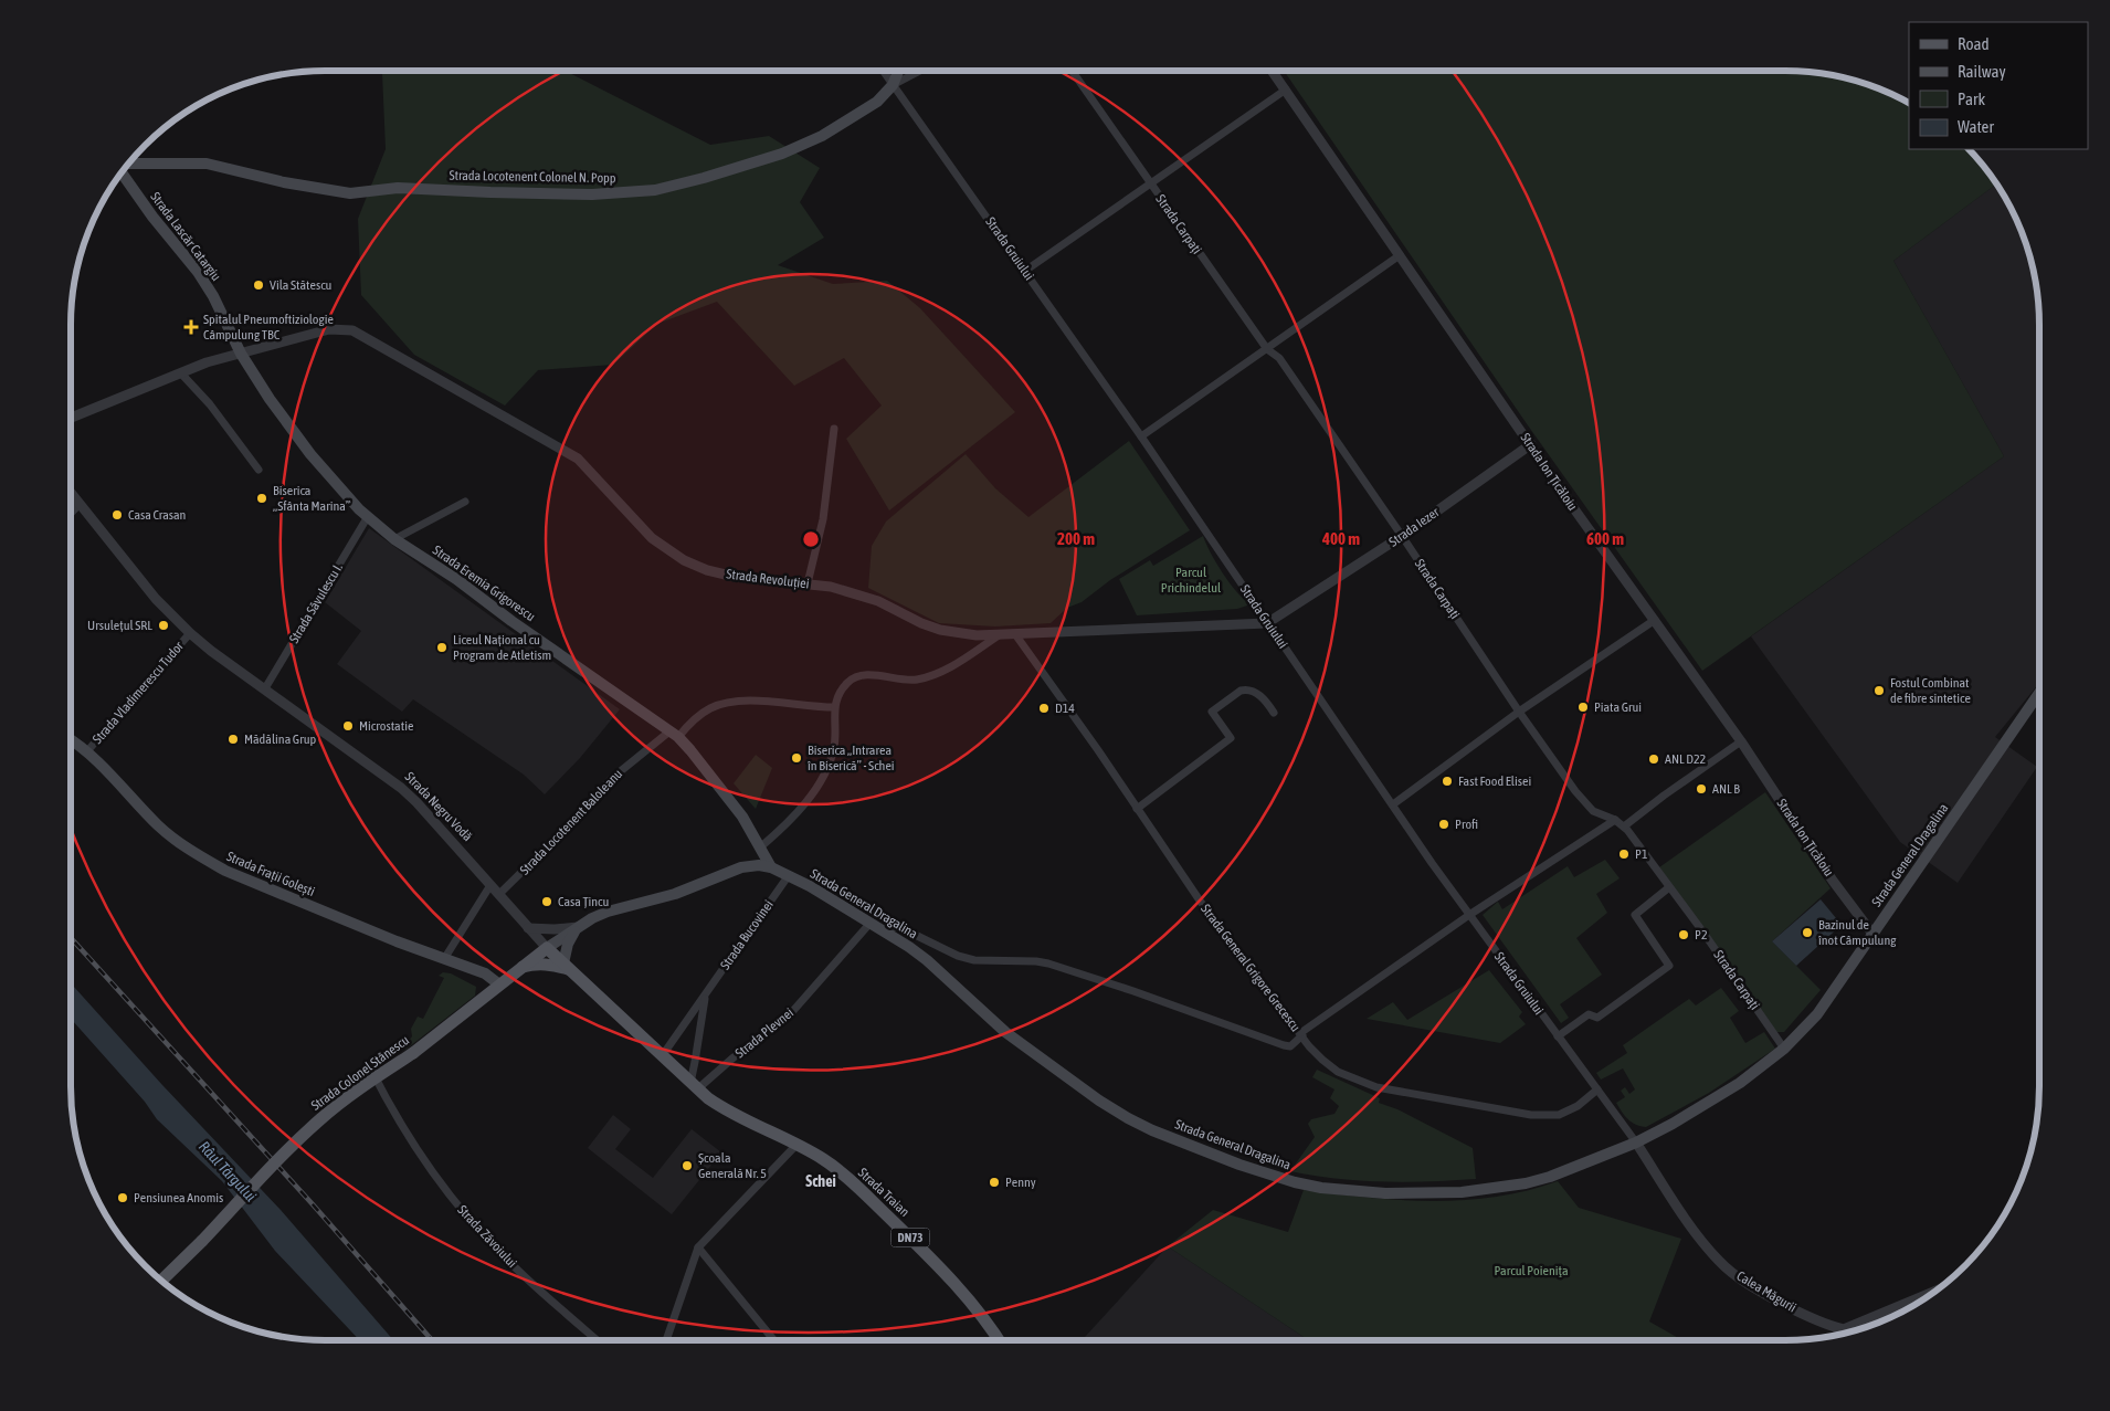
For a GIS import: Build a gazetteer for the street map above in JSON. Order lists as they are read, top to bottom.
{
  "streets": {
    "main road": [
      "Strada Locotenent Colonel N. Popp",
      "Strada Lascăr Catargiu",
      "Strada Eremia Grigorescu",
      "Strada Negru Vodă",
      "Strada General Dragalina",
      "Strada Frații Golești",
      "Strada Colonel Stănescu",
      "Strada Traian",
      "DN73"
    ],
    "street": [
      "Strada Carpați",
      "Strada Gruiului",
      "Strada Ion Țicăloiu",
      "Strada Iezer",
      "Strada Revoluției",
      "Strada Săvulescu I.",
      "Strada Vladimerescu Tudor",
      "Strada Locotenent Baloleanu",
      "Strada Bucovinei",
      "Strada General Grigore Grecescu",
      "Strada Plevnei",
      "Strada Zăvoiului",
      "Calea Măgurii"
    ]
  },
  "crossings": [
    ["Strada Locotenent Colonel N. Popp", "Strada Gruiului"],
    ["Strada Carpați", "Strada Iezer"],
    ["Strada Carpați", "Strada General Dragalina"],
    ["Strada Lascăr Catargiu", "Strada Revoluției"],
    ["Strada Lascăr Catargiu", "Strada Eremia Grigorescu"],
    ["Strada Gruiului", "Strada Iezer"],
    ["Strada Gruiului", "Strada Revoluției"],
    ["Strada Gruiului", "Strada General Dragalina"],
    ["Strada Gruiului", "Strada General Grigore Grecescu"],
    ["Strada Gruiului", "Calea Măgurii"],
    ["Strada Ion Țicăloiu", "Strada Iezer"],
    ["Strada Ion Țicăloiu", "Strada General Dragalina"],
    ["Strada Iezer", "Strada Revoluției"],
    ["Strada Revoluției", "Strada Eremia Grigorescu"],
    ["Strada Revoluției", "Strada General Grigore Grecescu"],
    ["Strada Eremia Grigorescu", "Strada Săvulescu I."],
    ["Strada Eremia Grigorescu", "Strada Locotenent Baloleanu"],
    ["Strada Eremia Grigorescu", "Strada General Dragalina"],
    ["Strada Săvulescu I.", "Strada Negru Vodă"],
    ["Strada Vladimerescu Tudor", "Strada Negru Vodă"],
    ["Strada Vladimerescu Tudor", "Strada Frații Golești"],
    ["Strada Negru Vodă", "Strada Locotenent Baloleanu"],
    ["Strada Negru Vodă", "Strada General Dragalina"],
    ["Strada Negru Vodă", "Strada Bucovinei"],
    ["Strada Negru Vodă", "Strada Plevnei"],
    ["Strada Negru Vodă", "Strada Colonel Stănescu"],
    ["Strada Negru Vodă", "Strada Traian"],
    ["Strada General Dragalina", "Strada Bucovinei"],
    ["Strada General Dragalina", "Strada Plevnei"],
    ["Strada General Dragalina", "Strada Colonel Stănescu"],
    ["Strada General Dragalina", "Calea Măgurii"],
    ["Strada Frații Golești", "Strada Colonel Stănescu"],
    ["Strada Bucovinei", "Strada Plevnei"]
  ],
  "districts": ["Schei"],
  "water": ["Râul Târgului"],
  "parks": ["Parcul Prichindelul", "Parcul Poieniţa"],
  "places": {
    "other": [
      "Vila Stătescu",
      "Biserica „Sfânta Marina”",
      "Casa Crasan",
      "Ursulețul SRL",
      "Liceul Național cu Program de Atletism",
      "Fostul Combinat de fibre sintetice",
      "Piata Grui",
      "D14",
      "Microstatie",
      "Mădălina Grup",
      "Biserica „Intrarea în Biserică” - Schei",
      "ANL D22",
      "Fast Food Elisei",
      "ANL B",
      "Profi",
      "P1",
      "Casa Țincu",
      "Bazinul de înot Câmpulung",
      "P2",
      "Școala Generală Nr. 5",
      "Penny",
      "Pensiunea Anomis"
    ],
    "health": ["Spitalul Pneumoftiziologie Câmpulung TBC"]
  },
  "legend": [
    "Road",
    "Railway",
    "Park",
    "Water"
  ],
  "rings": ["200 m", "400 m", "600 m"]
}
